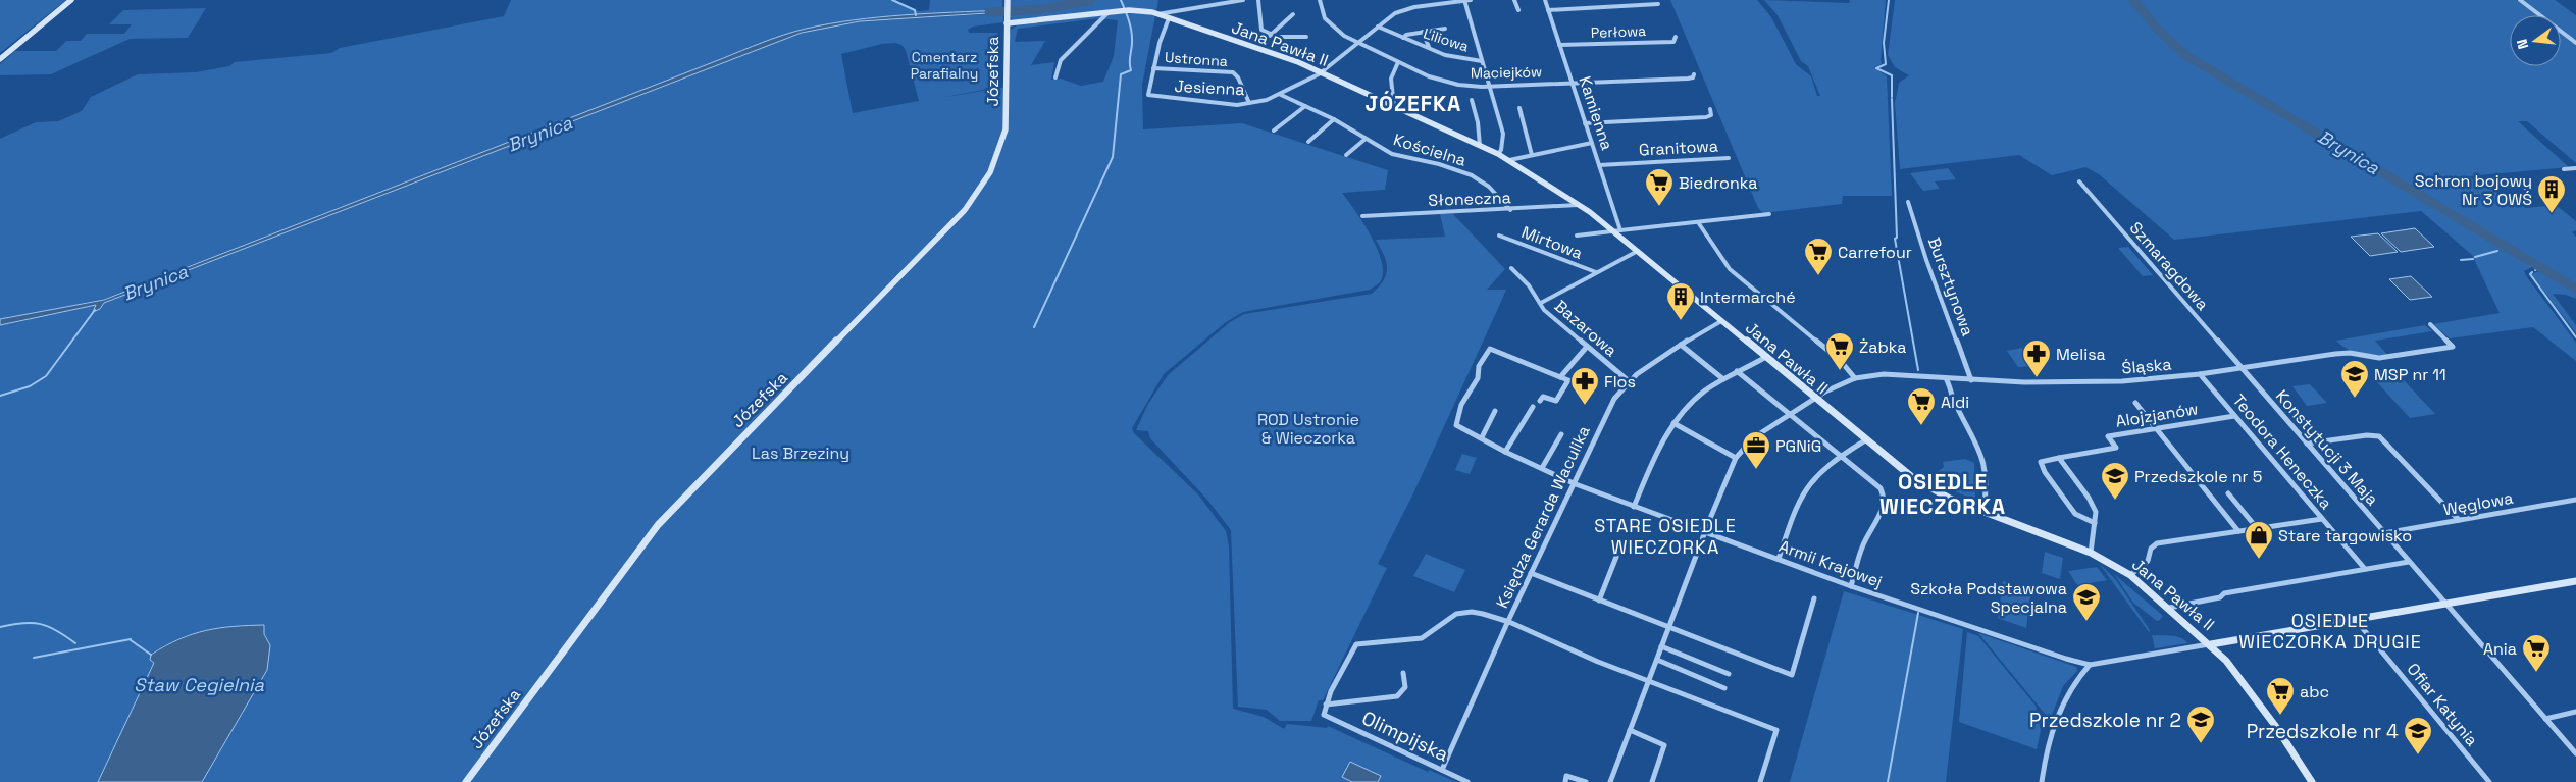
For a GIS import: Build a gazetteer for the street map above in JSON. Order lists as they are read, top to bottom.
{
  "streets": {
    "street": [
      "Perłowa",
      "Liliowa",
      "Jana Pawła II",
      "Ustronna",
      "Józefska",
      "Maciejków",
      "Jesienna",
      "Kamienna",
      "Granitowa",
      "Kościelna",
      "Słoneczna",
      "Mirtowa",
      "Szmaragdowa",
      "Bursztynowa",
      "Bazarowa",
      "Śląska",
      "Alojzjanów",
      "Konstytucji 3 Maja",
      "Teodora Heneczka",
      "Węglowa",
      "Księdza Gerarda Waculika",
      "Armii Krajowej",
      "Ofiar Katynia",
      "Olimpijska"
    ]
  },
  "crossings": [
    ["Perłowa", "Kamienna"],
    ["Liliowa", "Jesienna"],
    ["Jana Pawła II", "Józefska"],
    ["Jana Pawła II", "Jesienna"],
    ["Jana Pawła II", "Kamienna"],
    ["Jana Pawła II", "Słoneczna"],
    ["Jana Pawła II", "Śląska"],
    ["Jana Pawła II", "Księdza Gerarda Waculika"],
    ["Jana Pawła II", "Armii Krajowej"],
    ["Ustronna", "Jesienna"],
    ["Maciejków", "Jesienna"],
    ["Maciejków", "Kamienna"],
    ["Jesienna", "Kościelna"],
    ["Kamienna", "Granitowa"],
    ["Kościelna", "Słoneczna"],
    ["Szmaragdowa", "Śląska"],
    ["Szmaragdowa", "Konstytucji 3 Maja"],
    ["Bursztynowa", "Śląska"],
    ["Bazarowa", "Księdza Gerarda Waculika"],
    ["Śląska", "Konstytucji 3 Maja"],
    ["Śląska", "Teodora Heneczka"],
    ["Śląska", "Armii Krajowej"],
    ["Alojzjanów", "Teodora Heneczka"],
    ["Konstytucji 3 Maja", "Węglowa"],
    ["Księdza Gerarda Waculika", "Armii Krajowej"],
    ["Księdza Gerarda Waculika", "Olimpijska"]
  ],
  "districts": [
    "JÓZEFKA",
    "OSIEDLE WIECZORKA",
    "STARE OSIEDLE WIECZORKA",
    "OSIEDLE WIECZORKA DRUGIE"
  ],
  "water": ["Brynica", "Staw Cegielnia"],
  "parks": ["Cmentarz Parafialny", "ROD Ustronie & Wieczorka", "Las Brzeziny"],
  "places": {
    "supermarket": [
      "Biedronka",
      "Carrefour",
      "Żabka",
      "Aldi",
      "Ania",
      "abc"
    ],
    "building": ["Schron bojowy Nr 3 OWŚ", "Intermarché"],
    "pharmacy": ["Melisa", "Flos"],
    "school or university": [
      "MSP nr 11",
      "Przedszkole nr 5",
      "Szkoła Podstawowa Specjalna",
      "Przedszkole nr 2",
      "Przedszkole nr 4"
    ],
    "office": ["PGNiG"],
    "shop": ["Stare targowisko"]
  },
  "north": "left"
}
